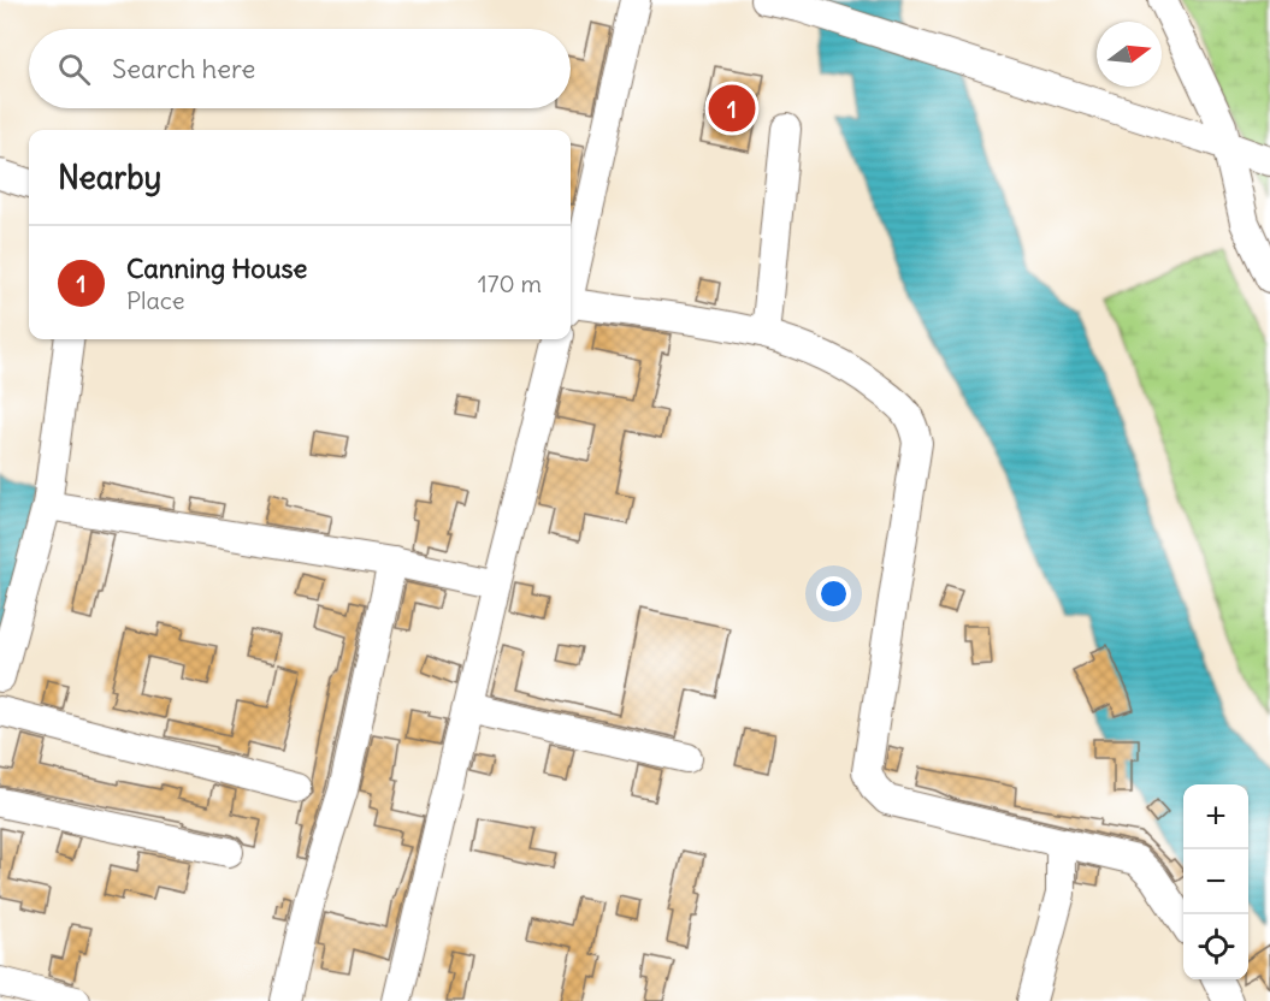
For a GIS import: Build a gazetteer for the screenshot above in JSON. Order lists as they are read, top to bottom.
{
  "north": "right",
  "page": {
    "search": "Search here",
    "pins": "1",
    "heading": "Nearby",
    "list": [
      {
        "mark": "1",
        "name": "Canning House",
        "note": "Place",
        "value": "170 m"
      }
    ],
    "map_buttons": ["+", "−"]
  }
}
